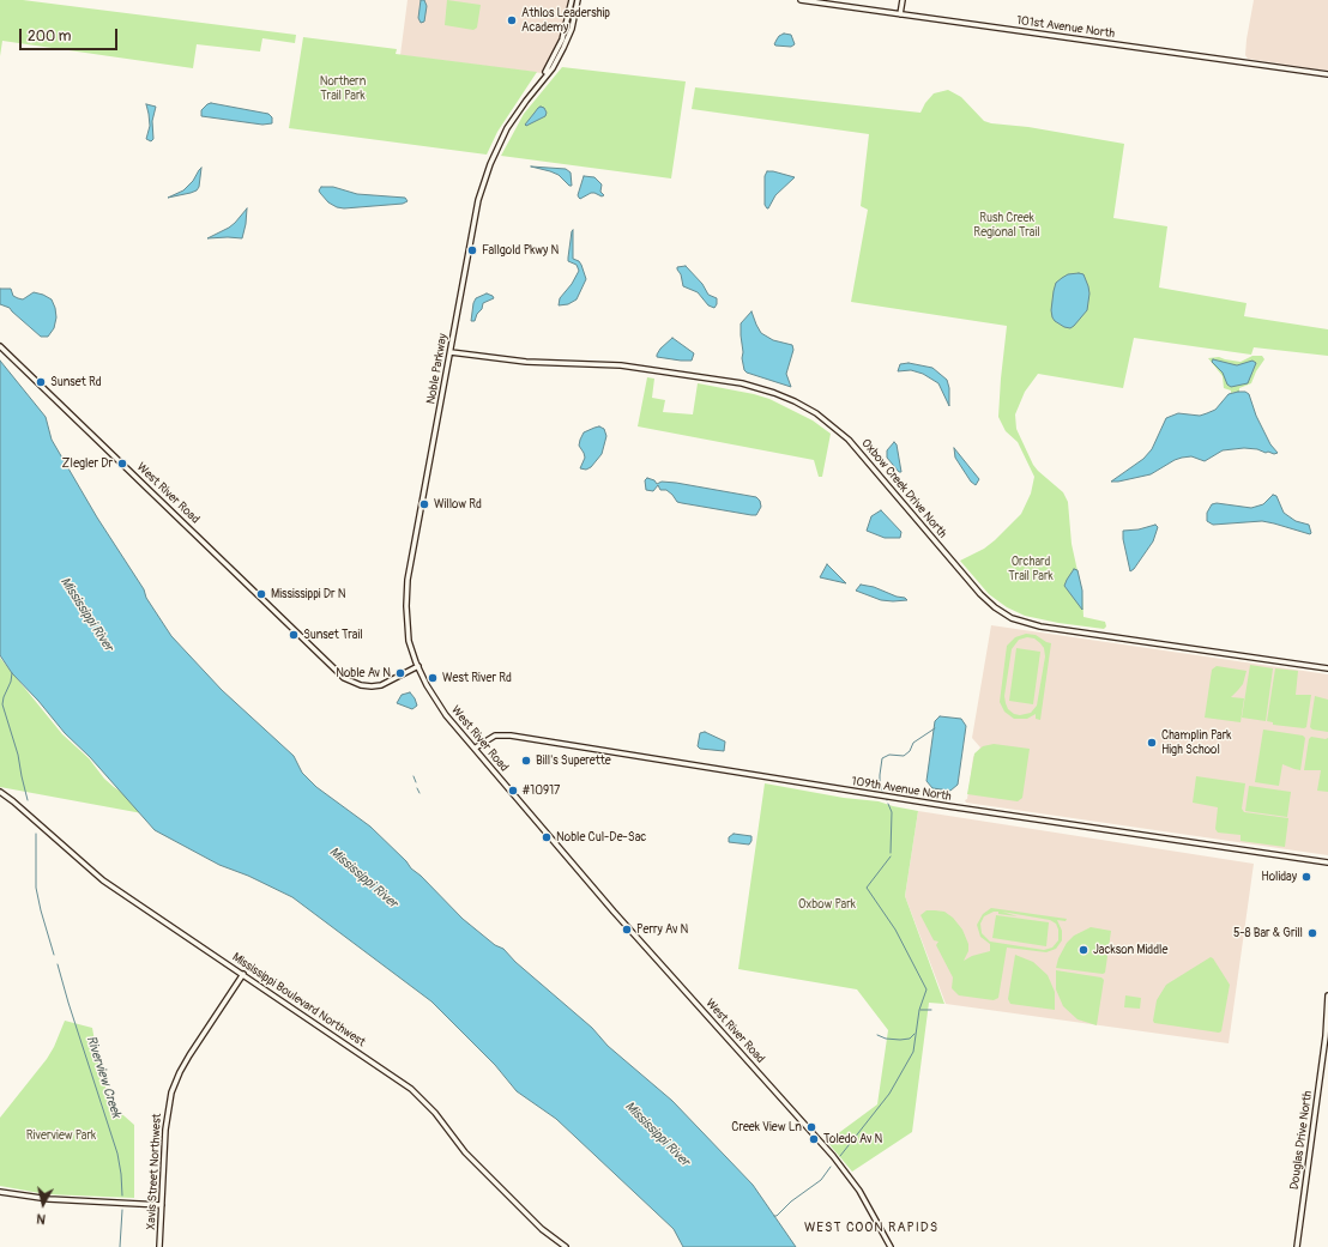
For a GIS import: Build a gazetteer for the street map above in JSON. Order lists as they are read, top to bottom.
{
  "streets": {
    "street": [
      "101st Avenue North",
      "Noble Parkway",
      "Oxbow Creek Drive North",
      "West River Road",
      "109th Avenue North",
      "Mississippi Boulevard Northwest",
      "Douglas Drive North",
      "Xavis Street Northwest"
    ]
  },
  "crossings": [
    ["Noble Parkway", "Oxbow Creek Drive North"],
    ["Noble Parkway", "West River Road"],
    ["West River Road", "109th Avenue North"],
    ["Mississippi Boulevard Northwest", "Xavis Street Northwest"]
  ],
  "districts": ["WEST COON RAPIDS"],
  "water": ["Mississippi River", "Riverview Creek"],
  "parks": [
    "Northern Trail Park",
    "Rush Creek Regional Trail",
    "Orchard Trail Park",
    "Oxbow Park",
    "Riverview Park"
  ],
  "places": [
    "Athlos Leadership Academy",
    "Fallgold Pkwy N",
    "Sunset Rd",
    "ZIegler Dr",
    "Willow Rd",
    "Mississippi Dr N",
    "Sunset Trail",
    "Noble Av N",
    "West River Rd",
    "Champlin Park High School",
    "Bill's Superette",
    "#10917",
    "Noble Cul-De-Sac",
    "Holiday",
    "Perry Av N",
    "5-8 Bar & Grill",
    "Jackson Middle",
    "Creek View Ln",
    "Toledo Av N"
  ],
  "scale_bar": "200 m",
  "north": "bottom"
}
